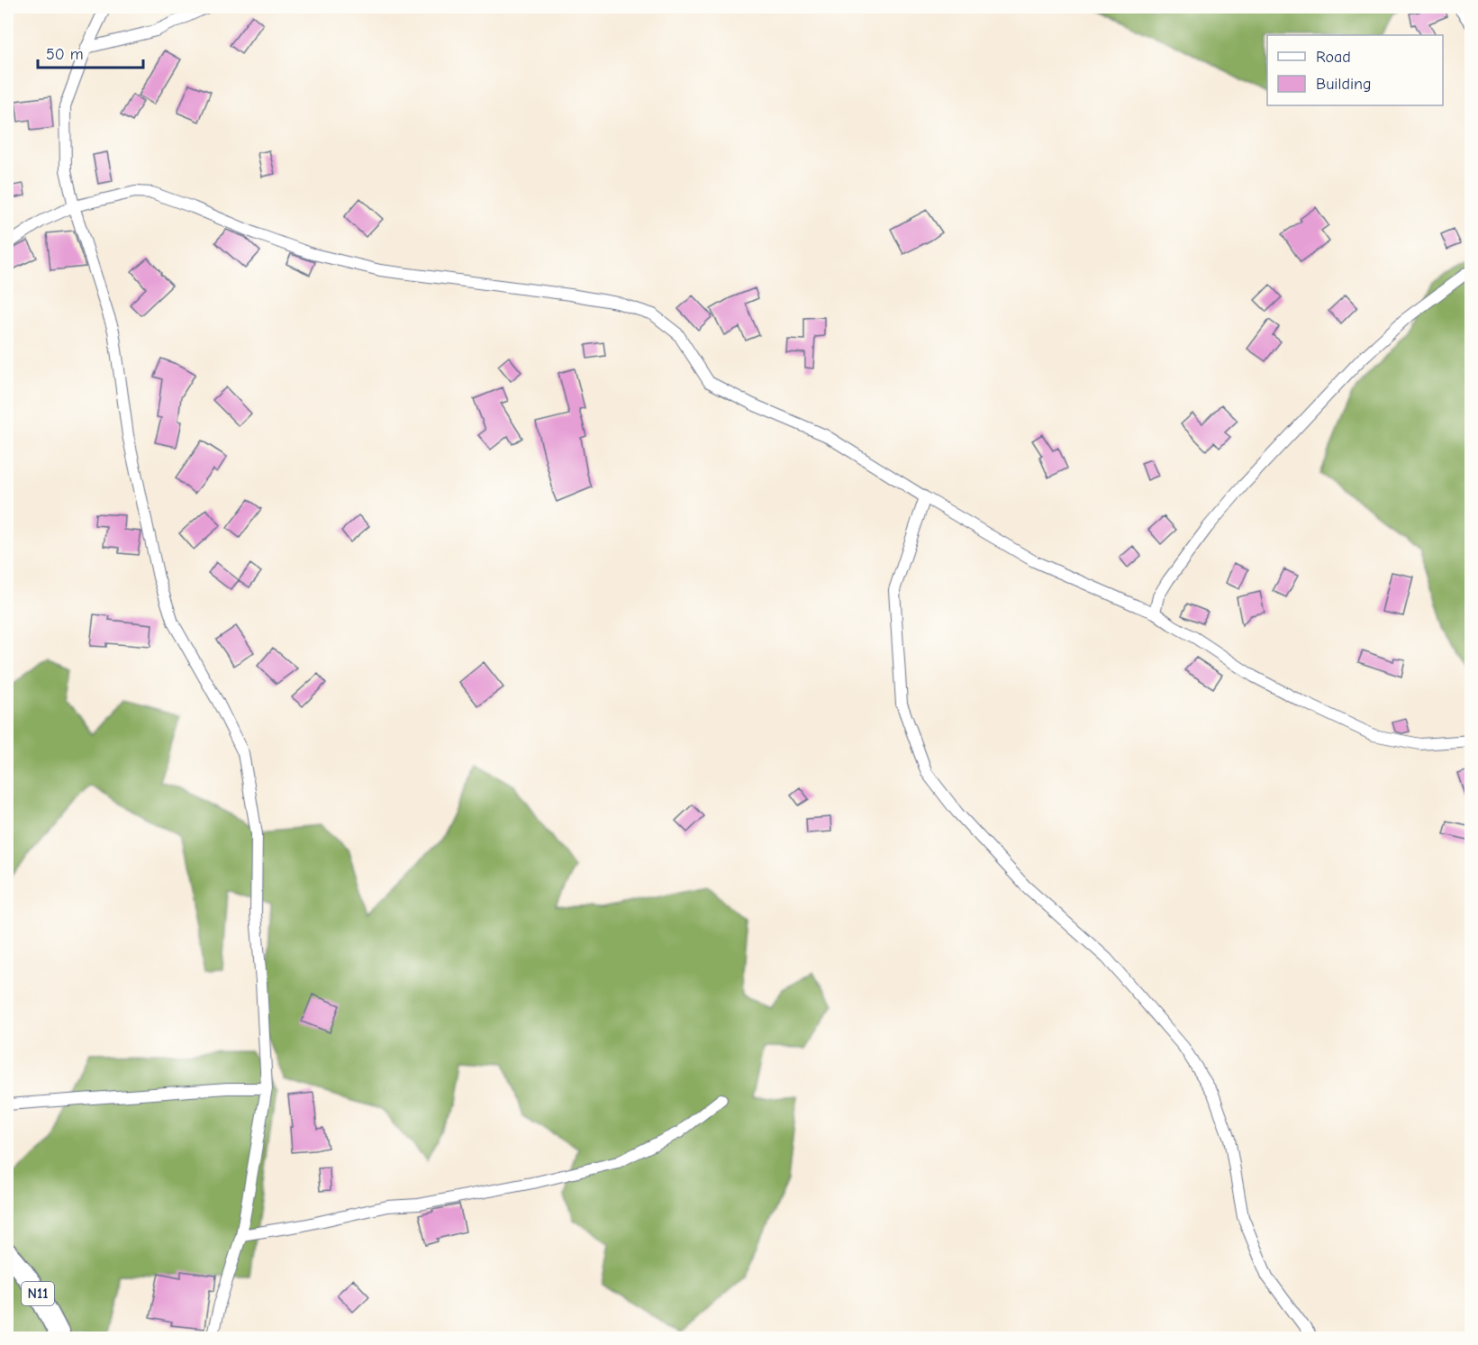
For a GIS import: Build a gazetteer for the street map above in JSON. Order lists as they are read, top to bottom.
{
  "streets": {
    "highway": ["N11"]
  },
  "legend": ["Road", "Building"],
  "scale_bar": "50 m"
}
